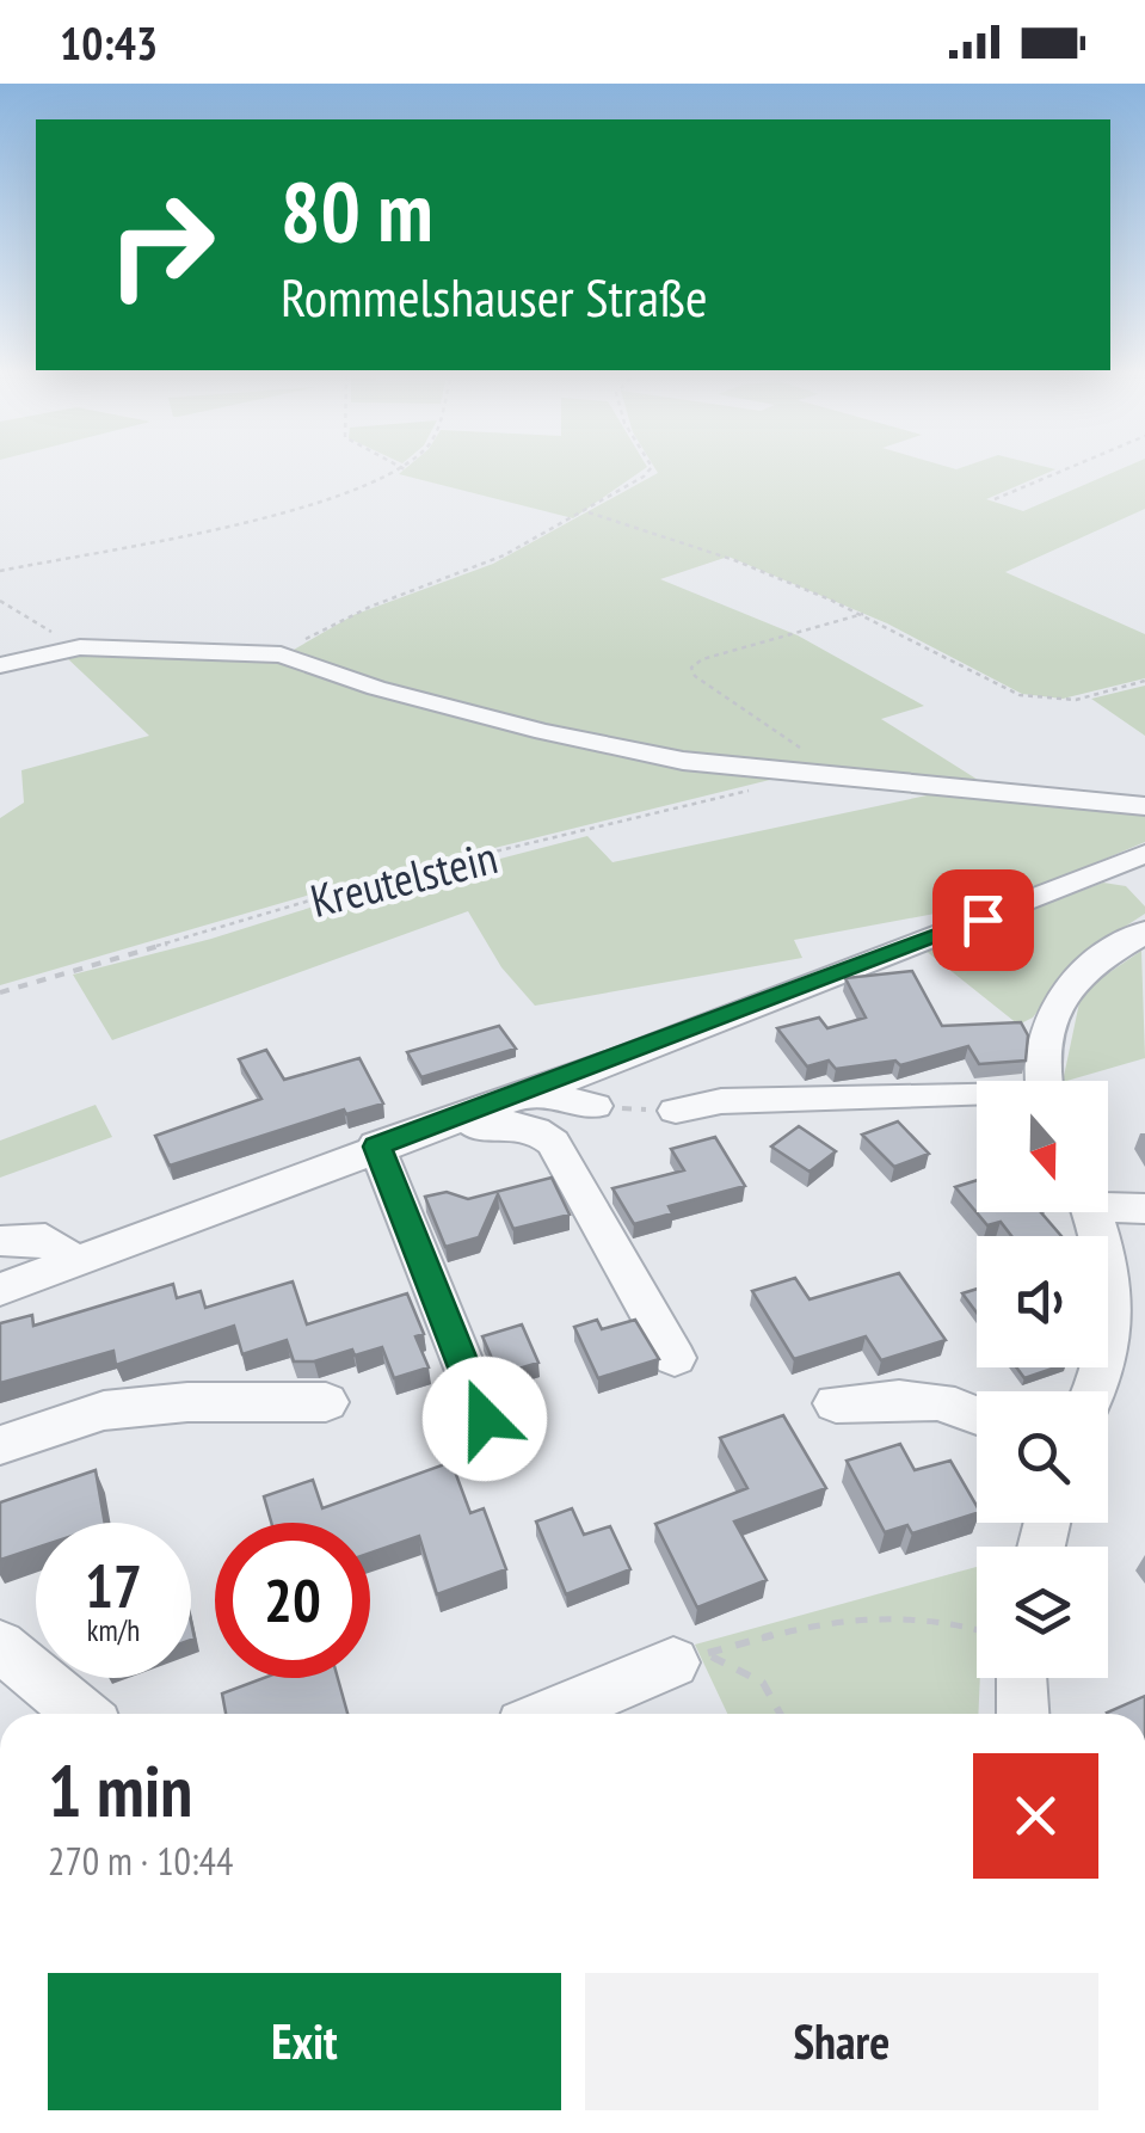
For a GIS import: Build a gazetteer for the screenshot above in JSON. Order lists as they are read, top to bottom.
{
  "streets": {
    "path": ["Kreutelstein"]
  },
  "north": "bottom",
  "page": {
    "status": "10:43",
    "turn": ["80 m", "Rommelshauser Straße"],
    "speed": "17 km/h",
    "limit": "20",
    "heading": ["1 min", "270 m · 10:44"],
    "buttons": ["Exit", "Share"]
  }
}
